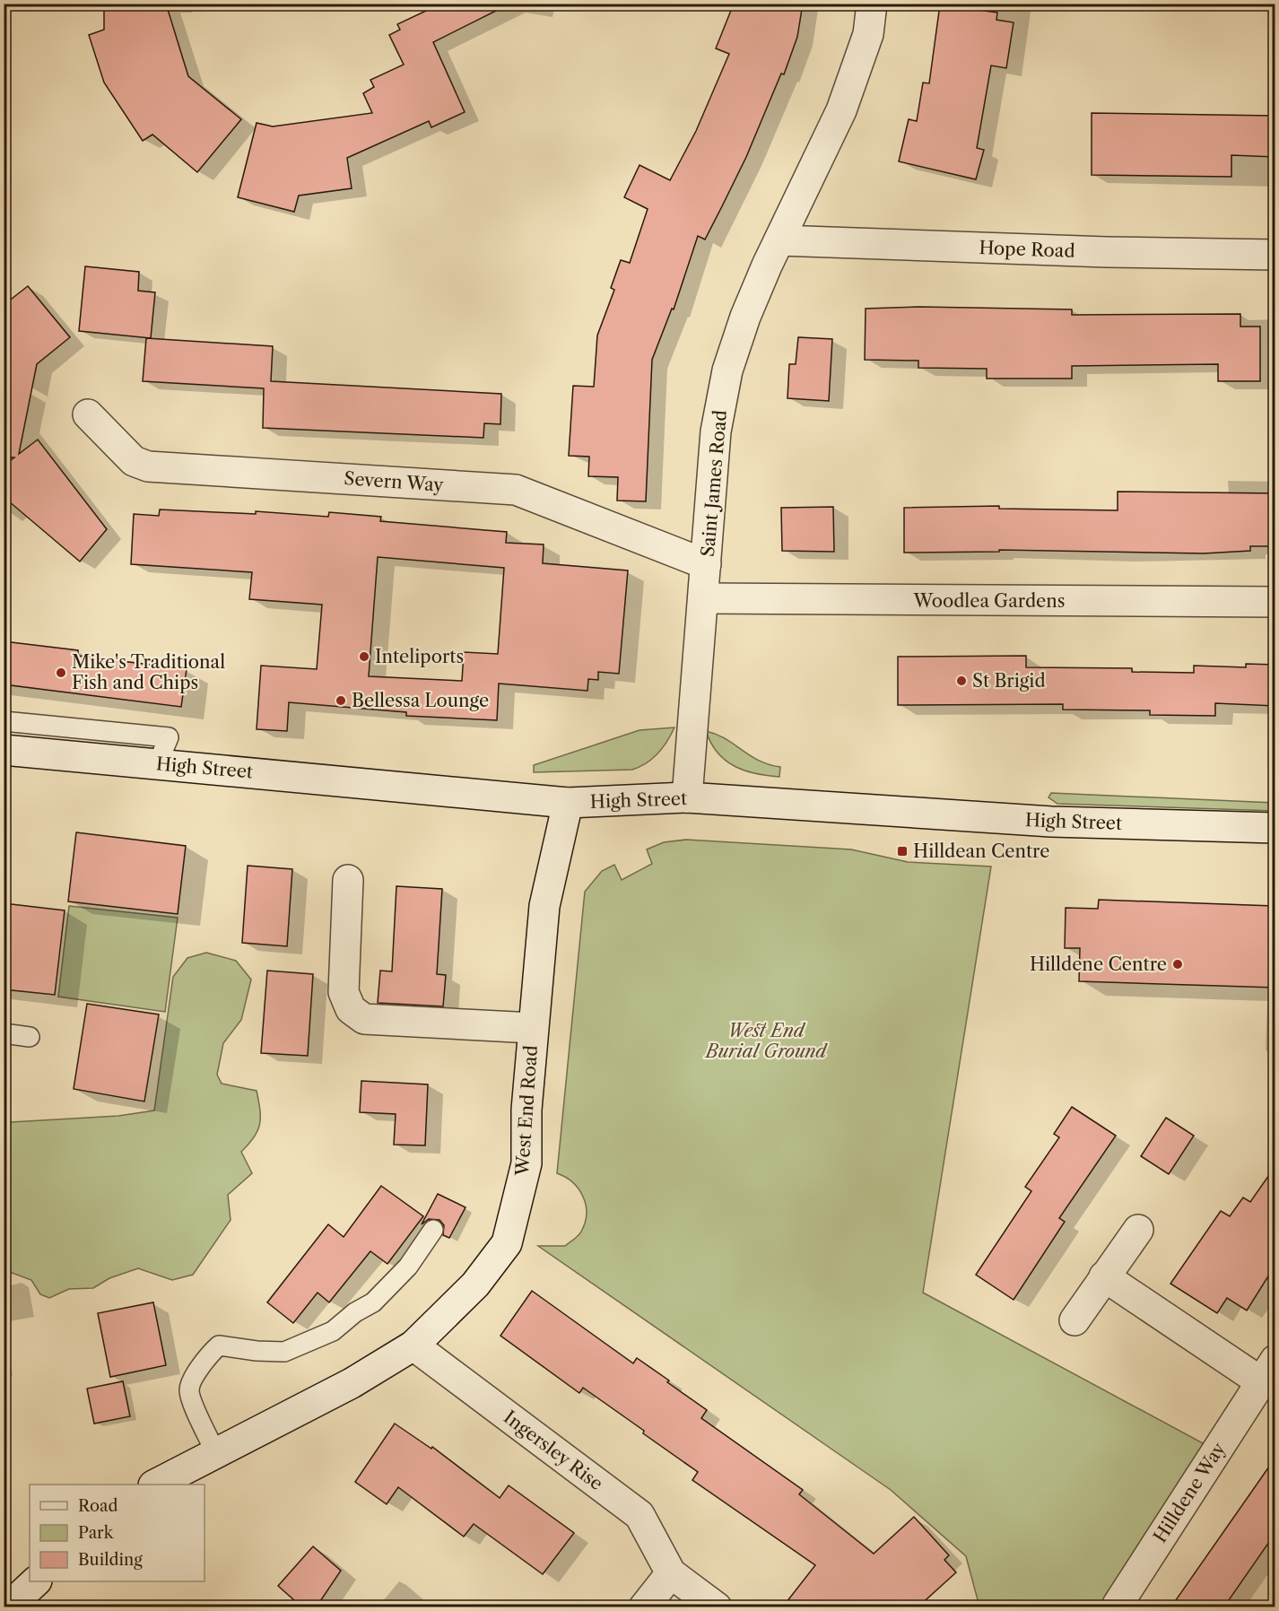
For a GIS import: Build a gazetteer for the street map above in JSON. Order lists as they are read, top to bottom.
{
  "streets": {
    "street": [
      "Hope Road",
      "Severn Way",
      "Saint James Road",
      "Woodlea Gardens",
      "High Street",
      "West End Road",
      "Ingersley Rise",
      "Hilldene Way"
    ]
  },
  "crossings": [
    ["Hope Road", "Saint James Road"],
    ["Severn Way", "Saint James Road"],
    ["Saint James Road", "Woodlea Gardens"],
    ["Saint James Road", "High Street"],
    ["High Street", "West End Road"],
    ["West End Road", "Ingersley Rise"]
  ],
  "parks": ["West End Burial Ground"],
  "places": {
    "other": [
      "Inteliports",
      "Mike's Traditional Fish and Chips",
      "St Brigid",
      "Bellessa Lounge",
      "Hilldene Centre"
    ],
    "transit": ["Hilldean Centre"]
  },
  "legend": ["Road", "Park", "Building"]
}
